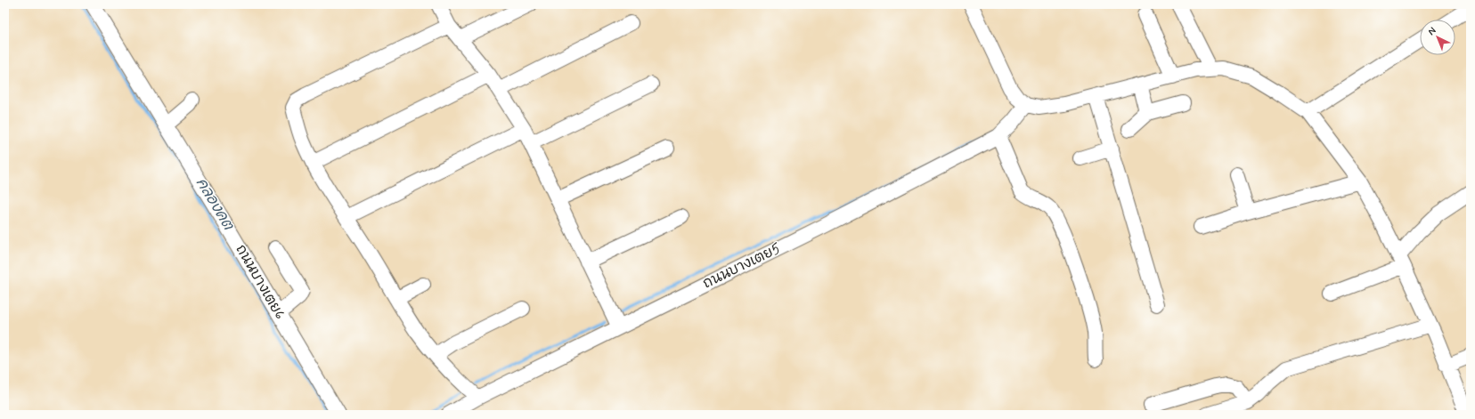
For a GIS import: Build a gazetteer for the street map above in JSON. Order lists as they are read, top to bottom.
{
  "streets": {
    "street": ["ถนนบางเตย5", "ถนนบางเตย6"]
  },
  "water": ["คลองคต"],
  "north": "top left"
}
